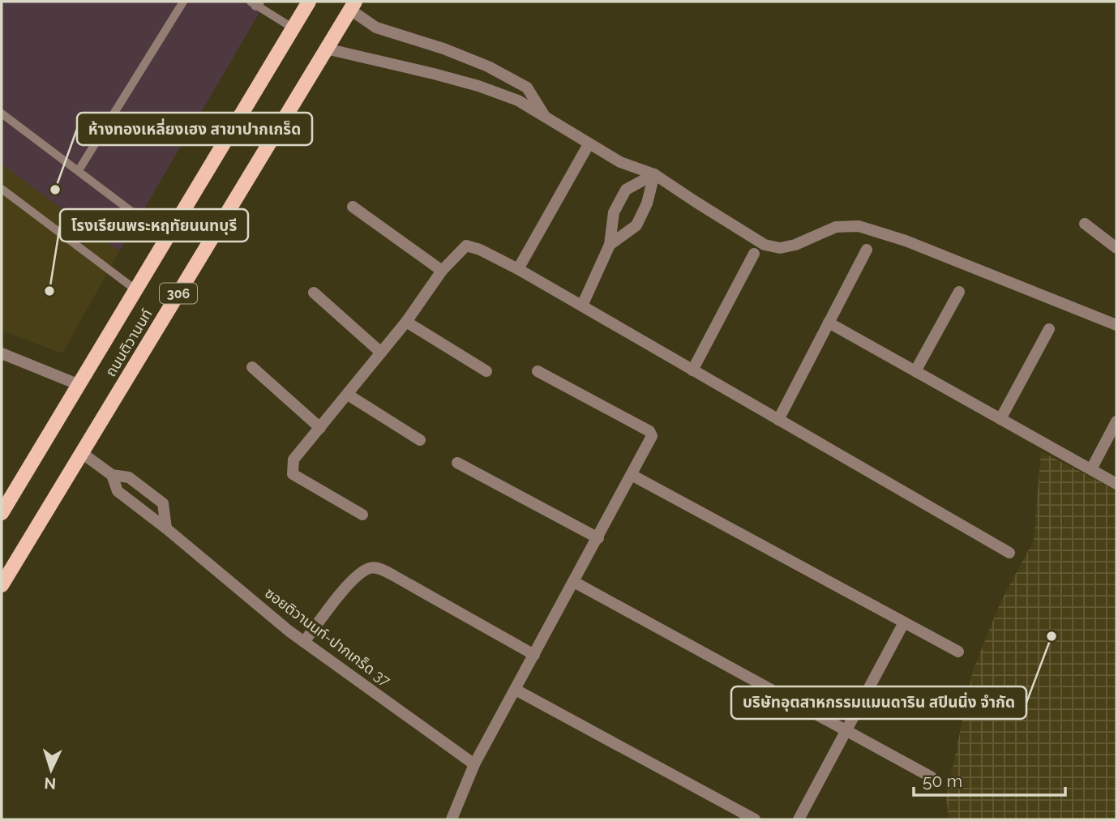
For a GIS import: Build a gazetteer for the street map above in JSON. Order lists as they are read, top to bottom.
{
  "streets": {
    "main road": ["306", "ถนนติวานนท์"],
    "street": ["ซอยติวานนท์-ปากเกร็ด 37"]
  },
  "crossings": [
    ["ถนนติวานนท์", "ซอยติวานนท์-ปากเกร็ด 37"]
  ],
  "places": ["ห้างทองเหลี่ยงเฮง สาขาปากเกร็ด", "โรงเรียนพระหฤทัยนนทบุรี", "บริษัทอุตสาหกรรมแมนดาริน สปินนิ่ง จำกัด"],
  "scale_bar": "50 m",
  "north": "bottom"
}
